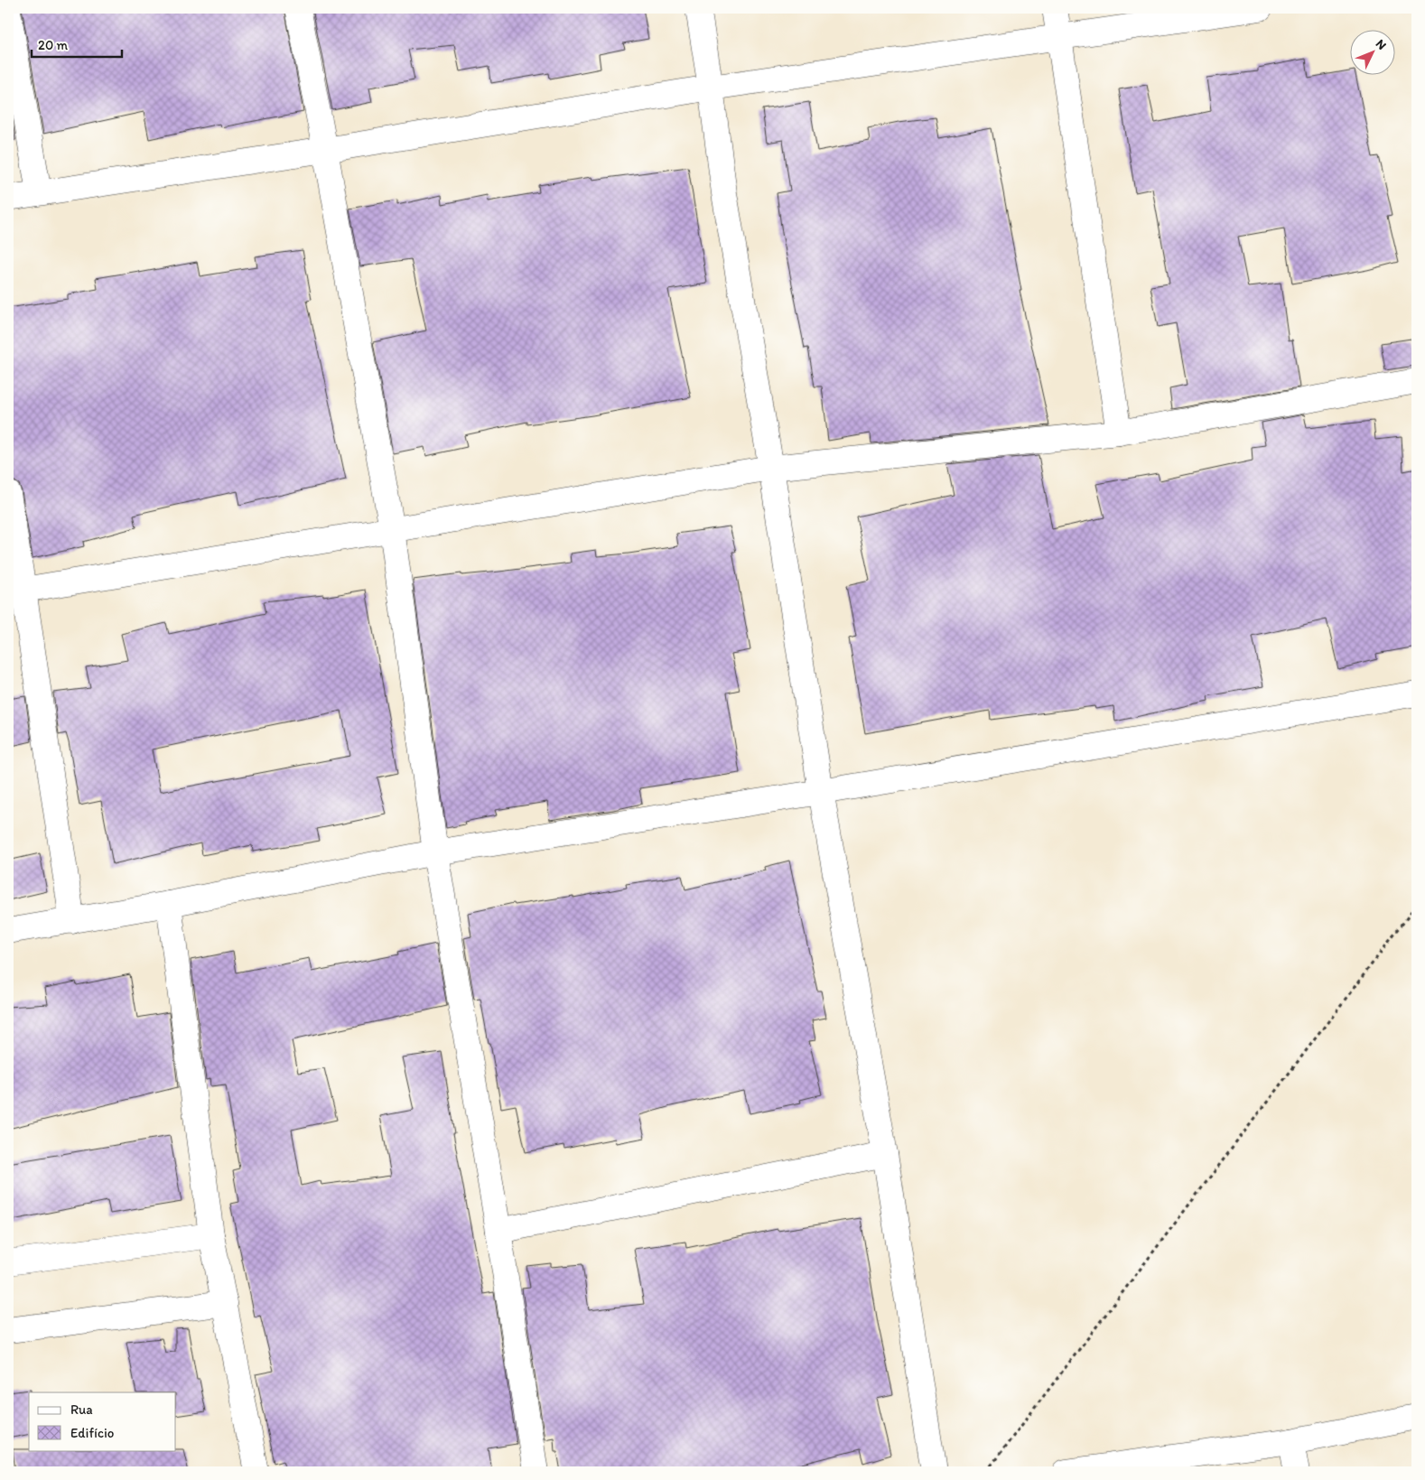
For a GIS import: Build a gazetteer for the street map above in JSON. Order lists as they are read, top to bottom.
{
  "legend": ["Rua", "Edifício"],
  "scale_bar": "20 m",
  "north": "top right"
}
